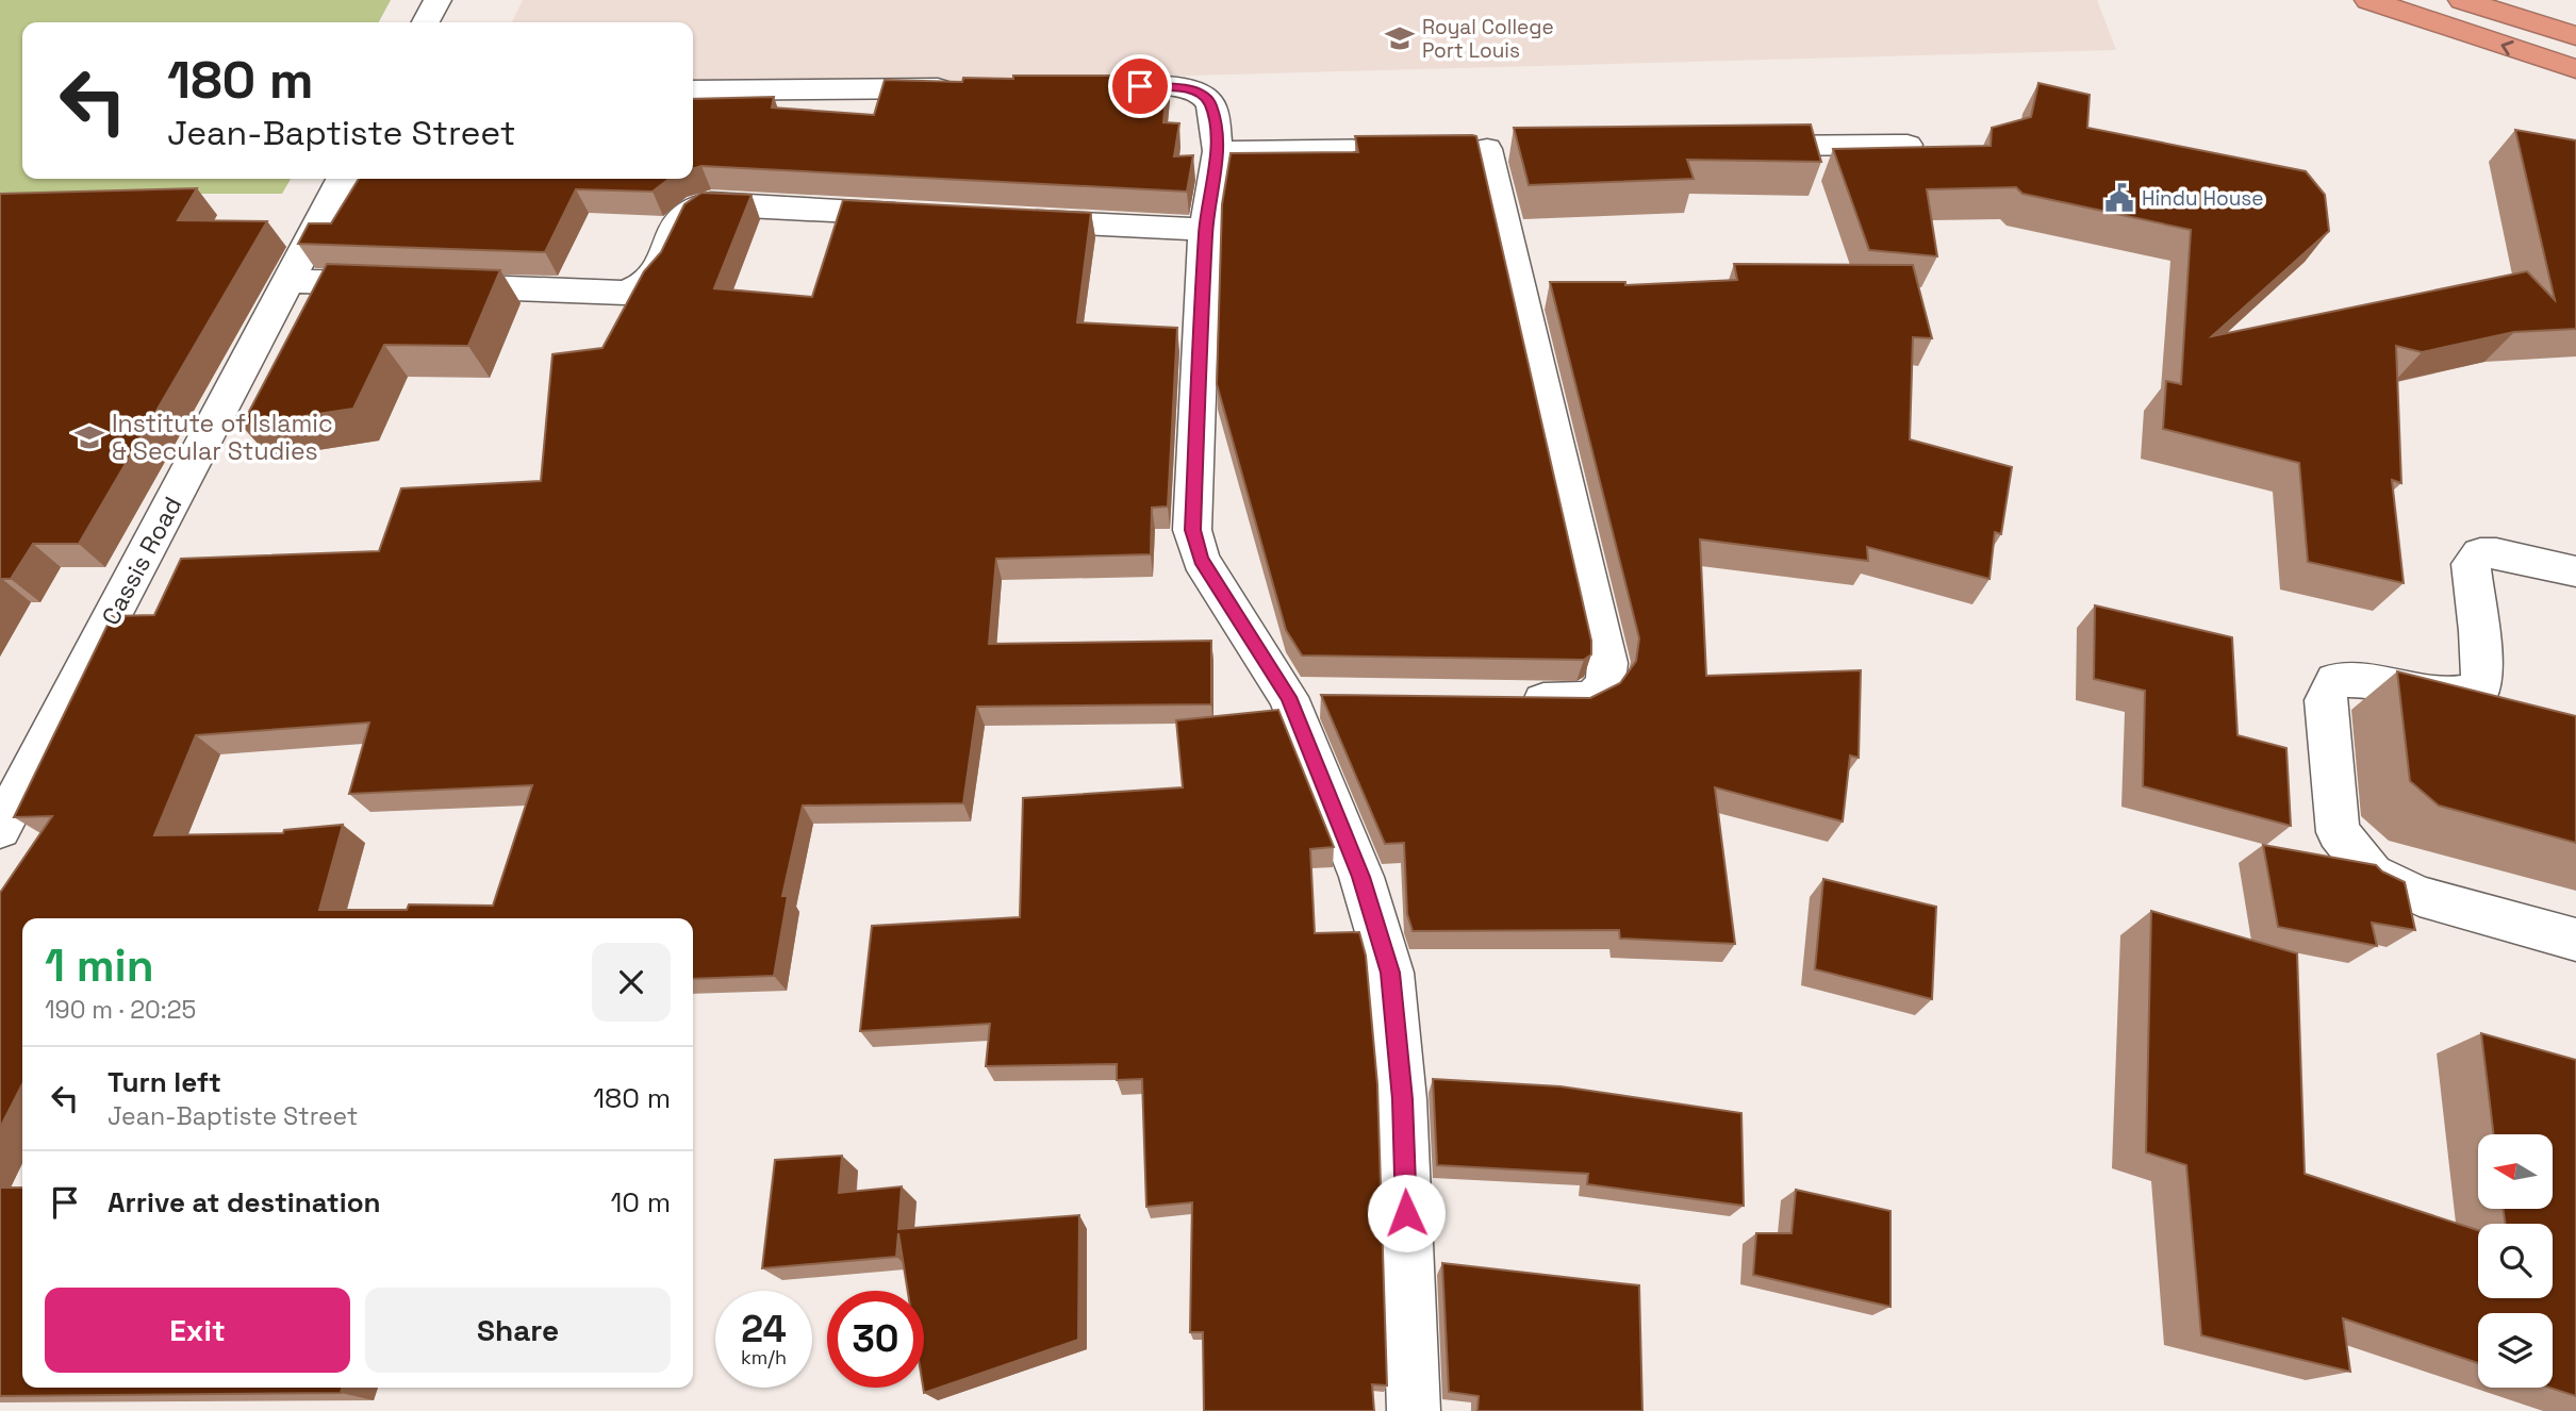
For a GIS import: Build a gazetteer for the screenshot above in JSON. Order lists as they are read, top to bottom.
{
  "streets": {
    "street": ["Cassis Road"]
  },
  "places": {
    "school or university": ["Royal College Port Louis", "Institute of Islamic & Secular Studies"],
    "public building": ["Hindu House"]
  },
  "north": "left",
  "page": {
    "turn": ["180 m", "Jean-Baptiste Street"],
    "heading": ["1 min", "190 m · 20:25"],
    "list": [
      {
        "name": "Turn left",
        "note": "Jean-Baptiste Street",
        "value": "180 m"
      },
      {
        "name": "Arrive at destination",
        "value": "10 m"
      }
    ],
    "buttons": ["Exit", "Share"],
    "speed": "24 km/h",
    "limit": "30"
  }
}
